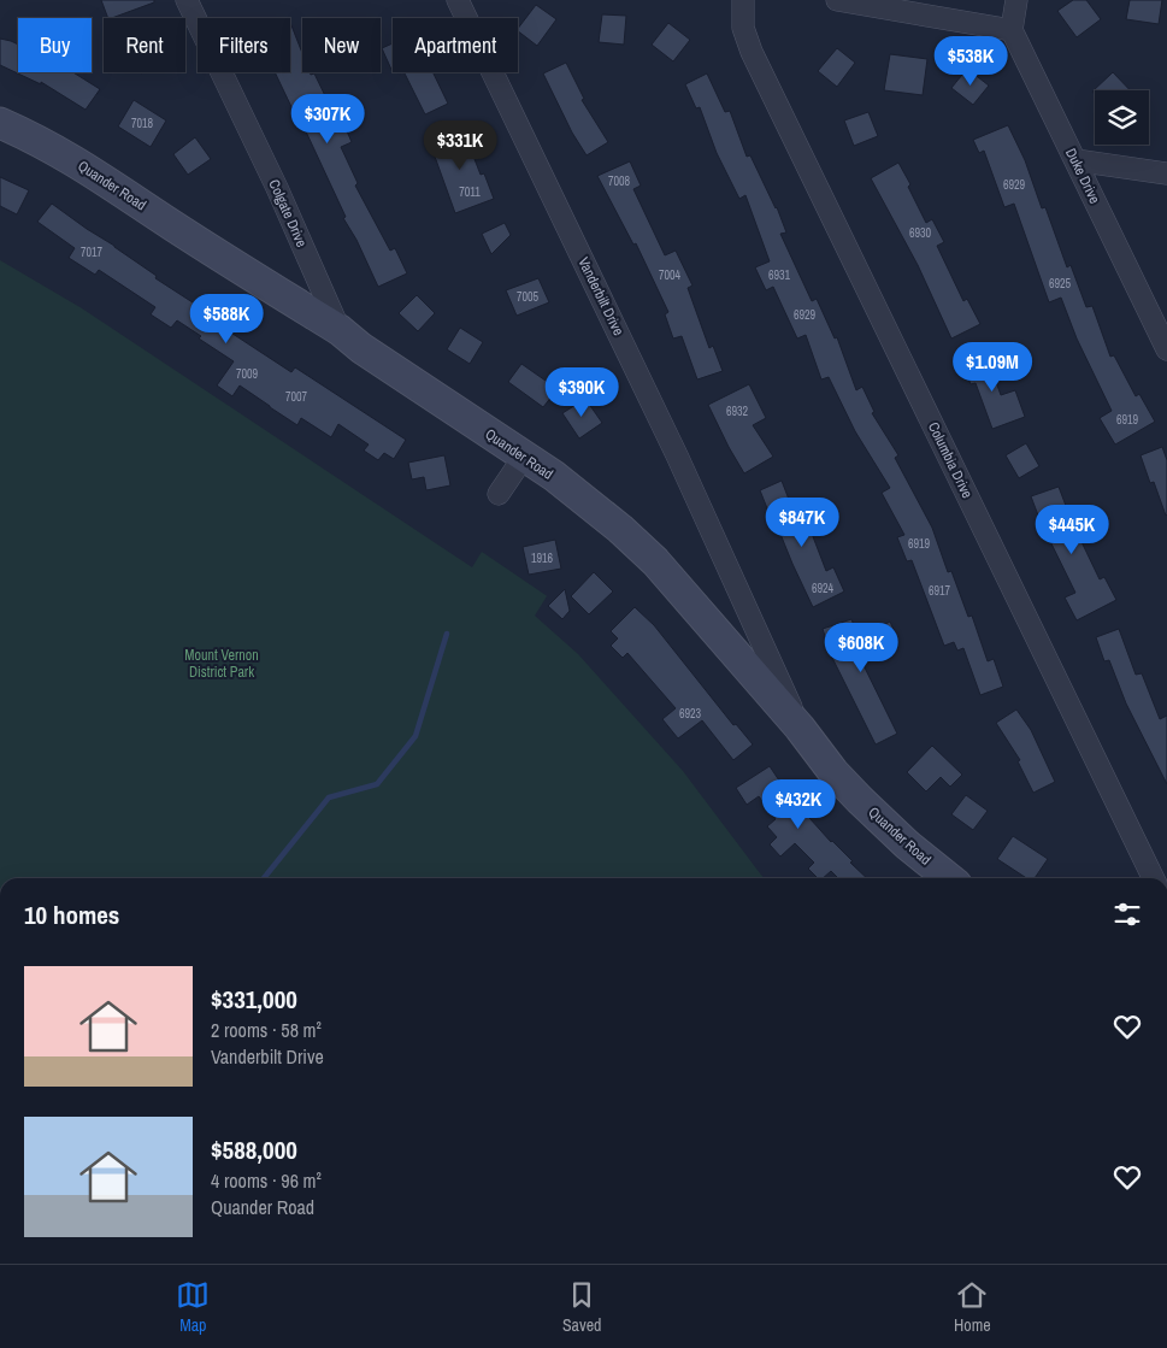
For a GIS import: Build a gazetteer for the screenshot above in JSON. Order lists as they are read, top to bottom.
{
  "streets": {
    "street": [
      "Duke Drive",
      "Quander Road",
      "Colgate Drive",
      "Vanderbilt Drive",
      "Columbia Drive"
    ]
  },
  "crossings": [
    ["Quander Road", "Colgate Drive"],
    ["Quander Road", "Vanderbilt Drive"]
  ],
  "parks": ["Mount Vernon District Park"],
  "house_numbers": [
    "7018",
    "7008",
    "6929",
    "7011",
    "6930",
    "7017",
    "7004",
    "6931",
    "6925",
    "7005",
    "6929",
    "7009",
    "7007",
    "6932",
    "6919",
    "6919",
    "1916",
    "6924",
    "6917",
    "6923"
  ],
  "page": {
    "chip": [
      "Buy",
      "Rent",
      "Filters",
      "New",
      "Apartment"
    ],
    "price": [
      "$538K",
      "$307K",
      "$331K",
      "$588K",
      "$1.09M",
      "$390K",
      "$847K",
      "$445K",
      "$608K",
      "$432K"
    ],
    "heading": "10 homes",
    "list": [
      {
        "name": "$331,000",
        "note": "2 rooms · 58 m² · Vanderbilt Drive"
      },
      {
        "name": "$588,000",
        "note": "4 rooms · 96 m² · Quander Road"
      }
    ],
    "tabs": ["Map", "Saved", "Home"]
  }
}
